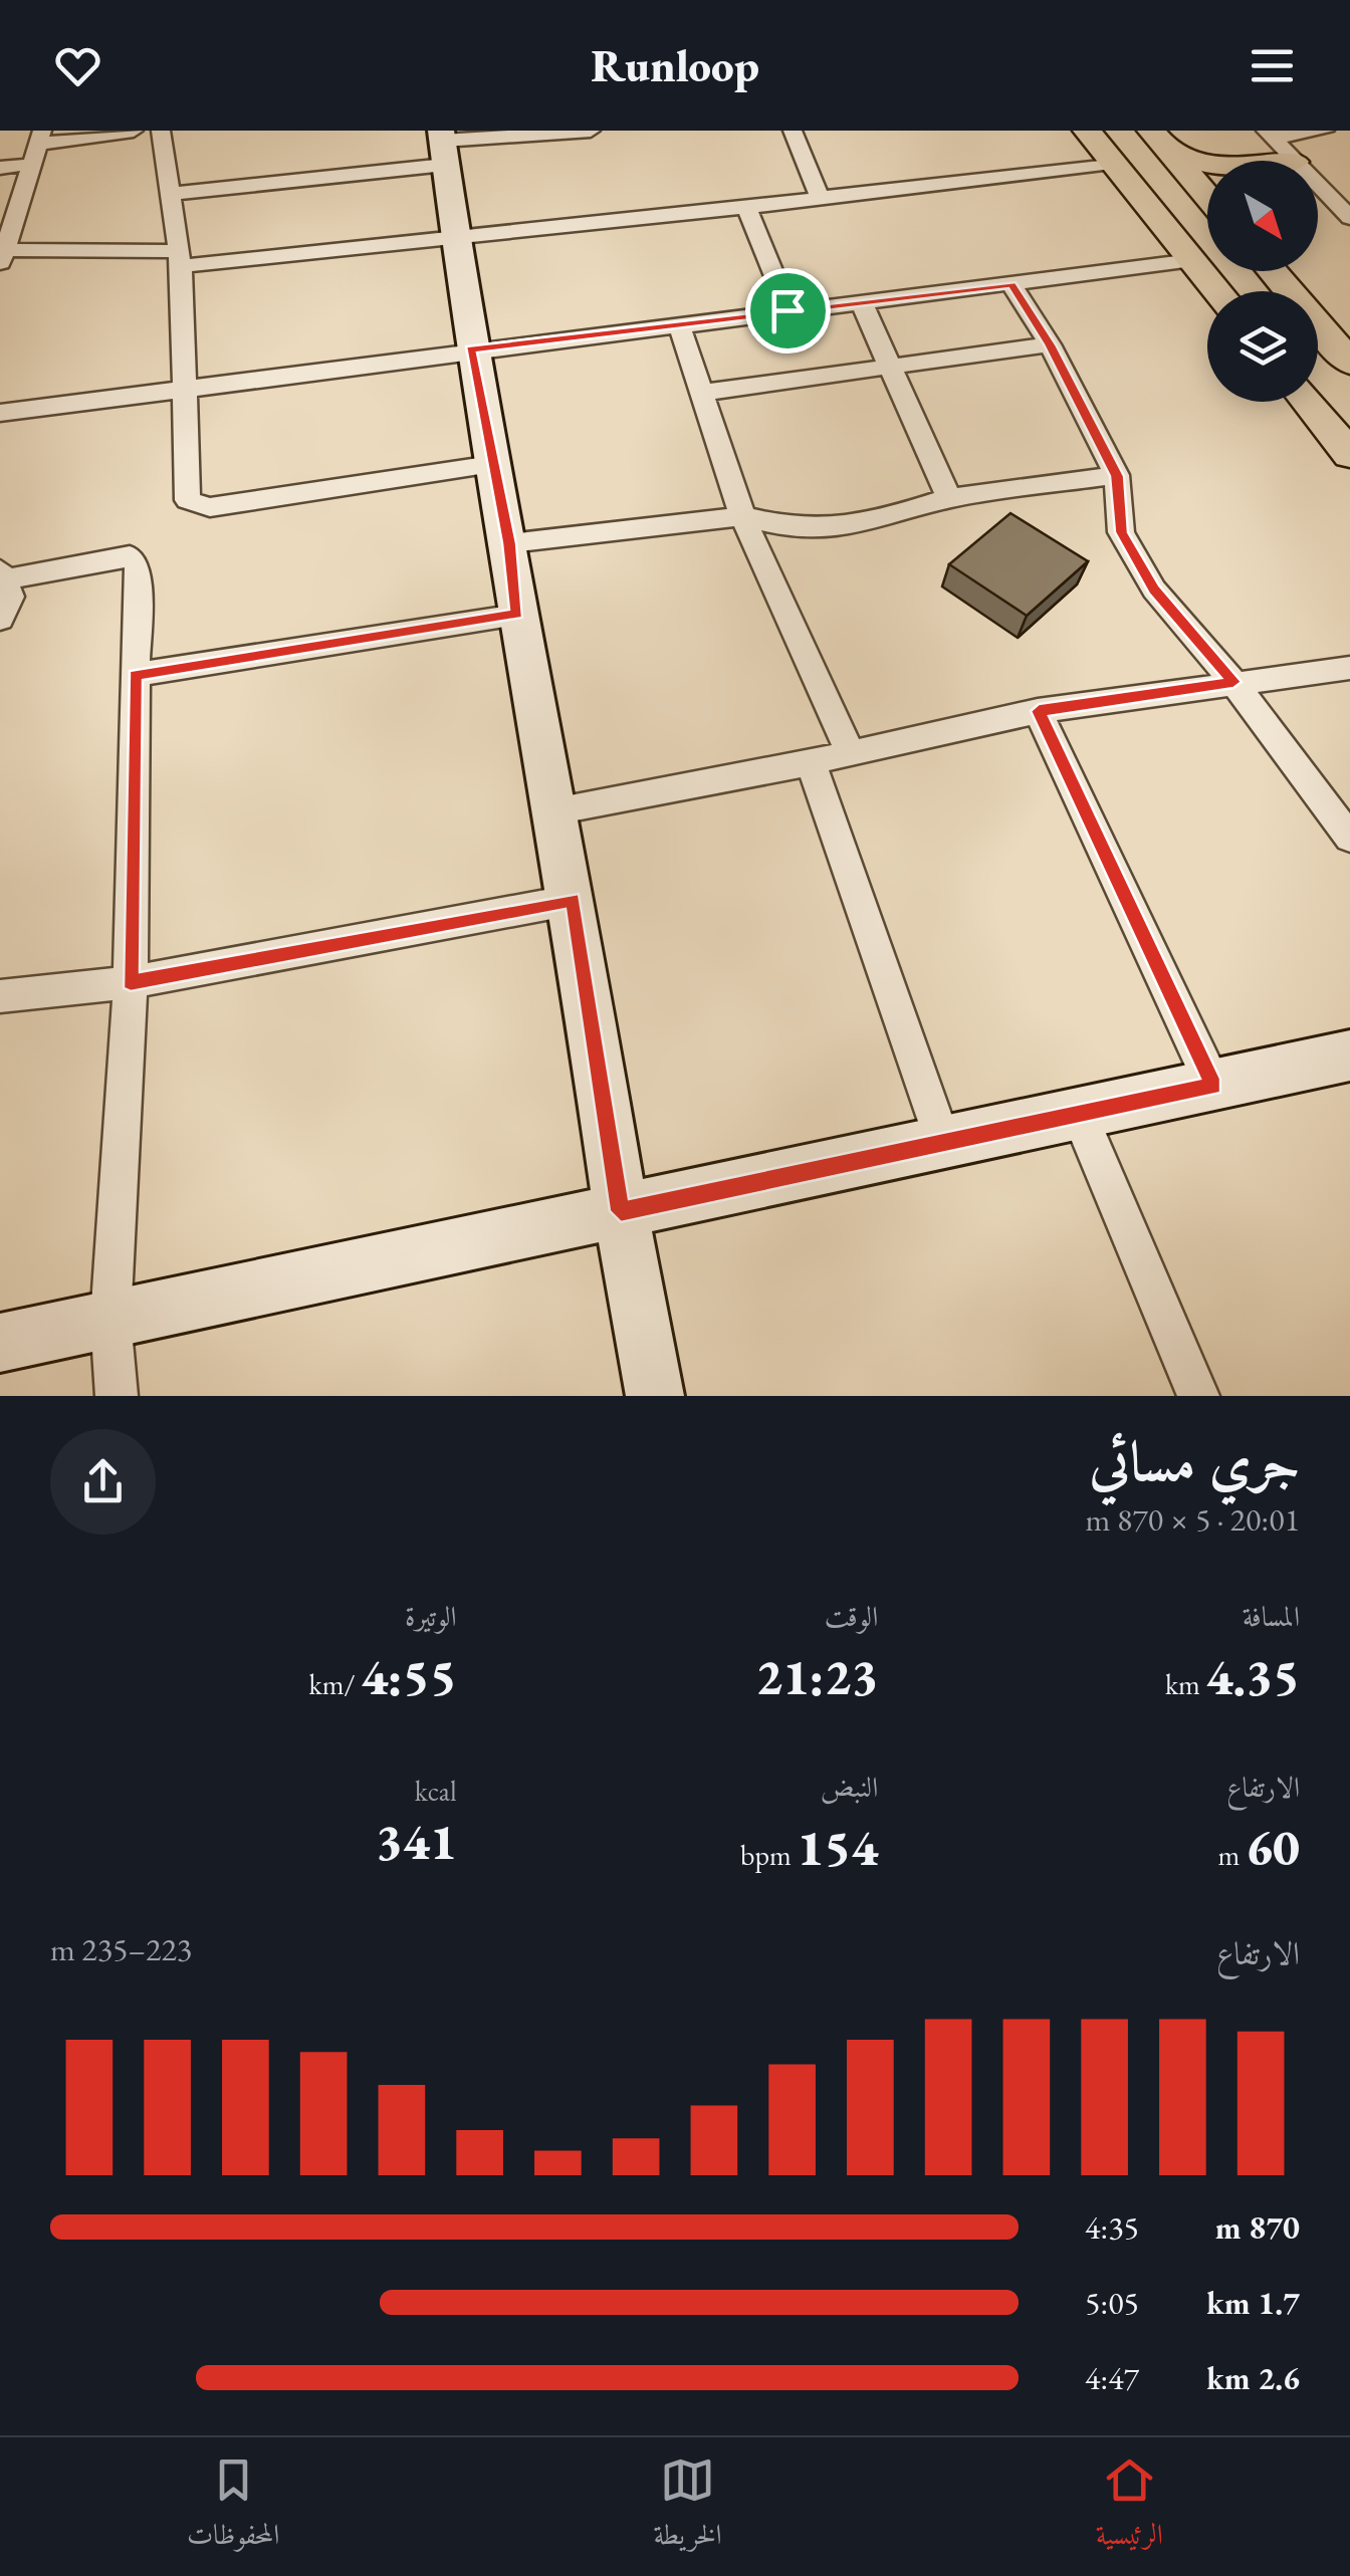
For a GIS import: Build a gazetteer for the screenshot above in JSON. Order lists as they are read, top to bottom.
{
  "north": "bottom right",
  "page": {
    "header": "Runloop",
    "heading": ["جري مسائي", "20:01 · 5 × 870 m"],
    "stats": [
      ["المسافة", "4.35 km"],
      ["الوقت", "21:23"],
      ["الوتيرة", "4:55 /km"],
      ["الارتفاع", "60 m"],
      ["النبض", "154 bpm"],
      ["kcal", "341"]
    ],
    "chart": ["الارتفاع", "223–235 m"],
    "list": [
      {
        "name": "870 m",
        "note": "4:35"
      },
      {
        "name": "1.7 km",
        "note": "5:05"
      },
      {
        "name": "2.6 km",
        "note": "4:47"
      }
    ],
    "tabs": ["الرئيسية", "الخريطة", "المحفوظات"]
  }
}
